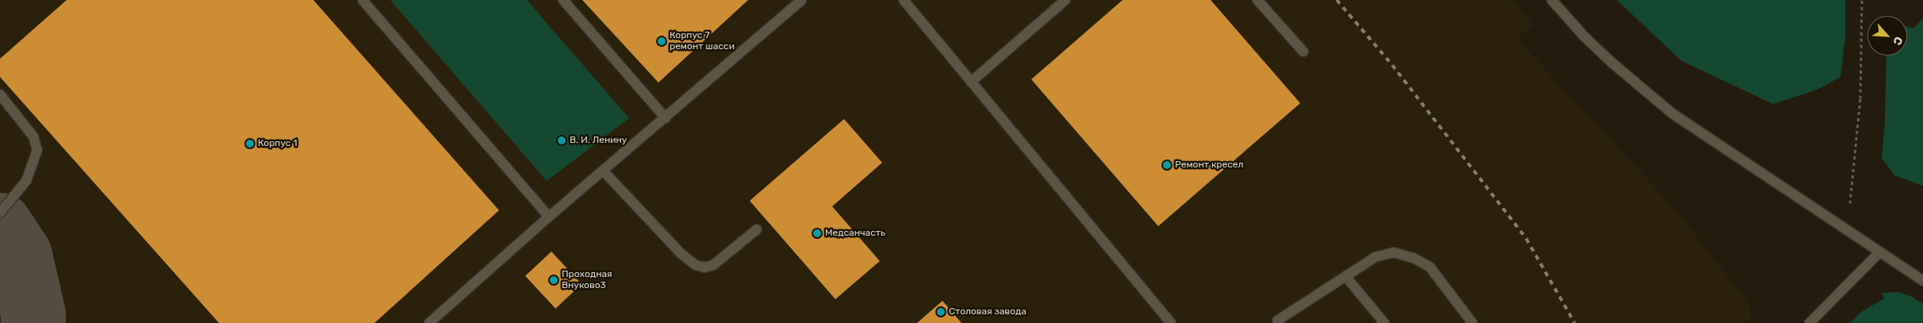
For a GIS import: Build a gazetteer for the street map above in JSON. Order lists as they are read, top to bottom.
{
  "places": [
    "Корпус 7 ремонт шасси",
    "В. И. Ленину",
    "Корпус 1",
    "Ремонт кресел",
    "Медсанчасть",
    "Проходная Внуково3",
    "Столовая завода"
  ],
  "north": "bottom right"
}
